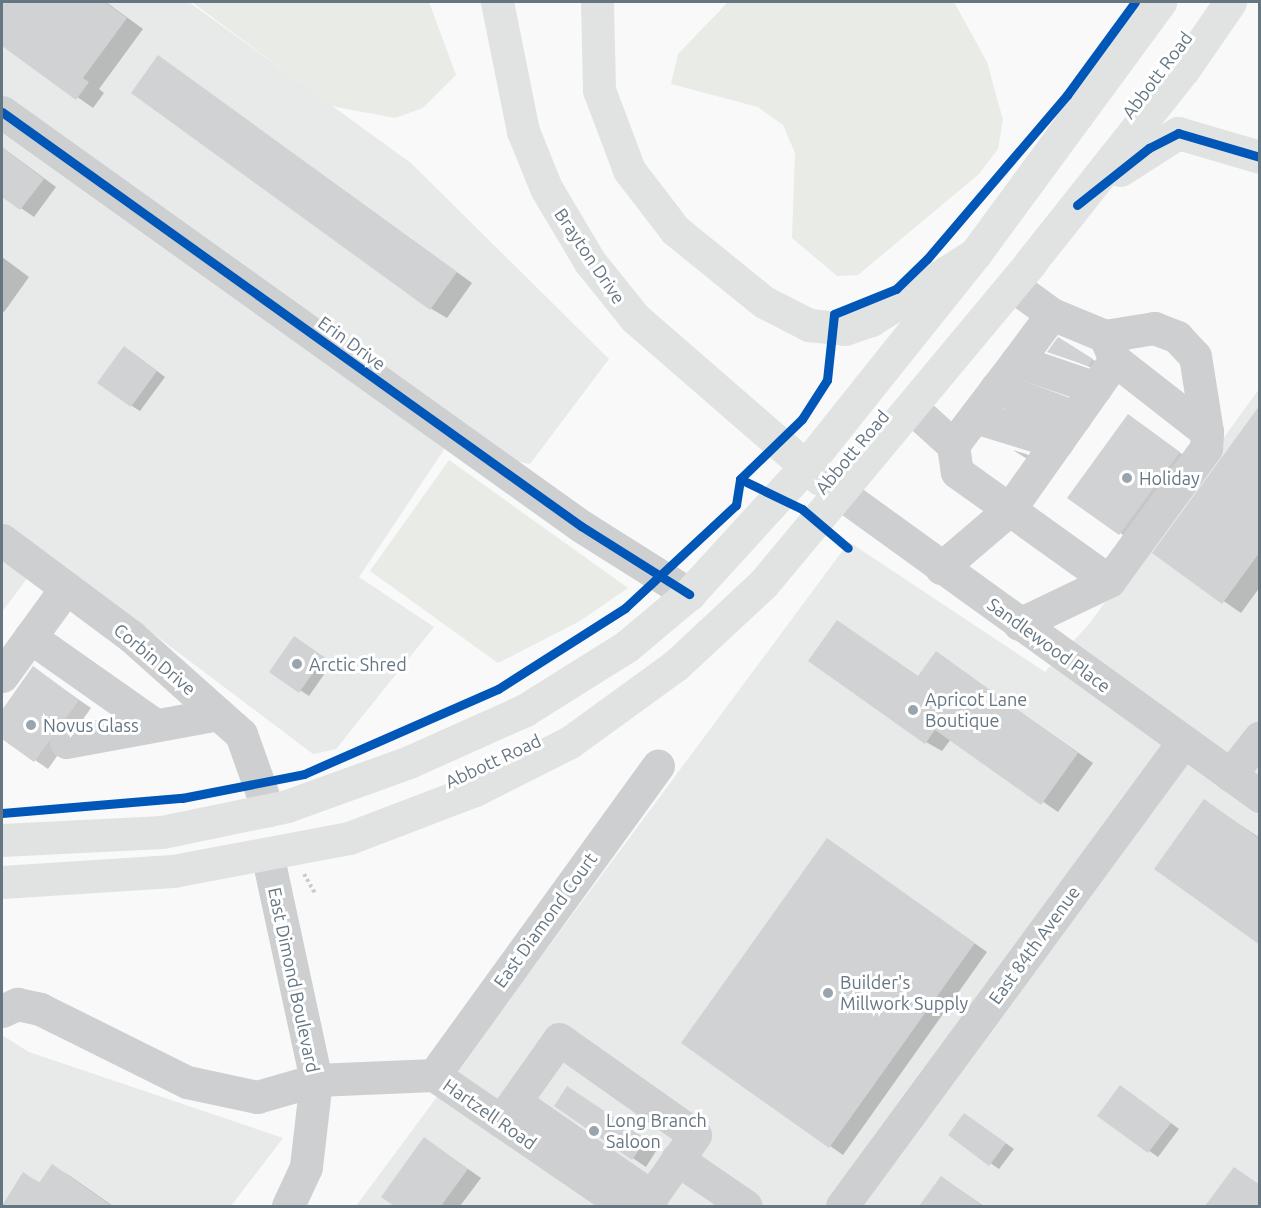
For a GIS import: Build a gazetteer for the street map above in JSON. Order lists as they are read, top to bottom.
{
  "streets": {
    "main road": ["Abbott Road", "Brayton Drive"],
    "street": [
      "Erin Drive",
      "Sandlewood Place",
      "Corbin Drive",
      "East Diamond Court",
      "East 84th Avenue",
      "East Dimond Boulevard",
      "Hartzell Road"
    ]
  },
  "crossings": [
    ["Abbott Road", "Brayton Drive"],
    ["Abbott Road", "Erin Drive"],
    ["Abbott Road", "Sandlewood Place"],
    ["Abbott Road", "Corbin Drive"],
    ["Abbott Road", "East Dimond Boulevard"],
    ["Brayton Drive", "Sandlewood Place"],
    ["Sandlewood Place", "East 84th Avenue"],
    ["East Diamond Court", "Hartzell Road"],
    ["East Dimond Boulevard", "Hartzell Road"]
  ],
  "places": [
    "Holiday",
    "Arctic Shred",
    "Apricot Lane Boutique",
    "Novus Glass",
    "Builder's Millwork Supply",
    "Long Branch Saloon"
  ]
}
